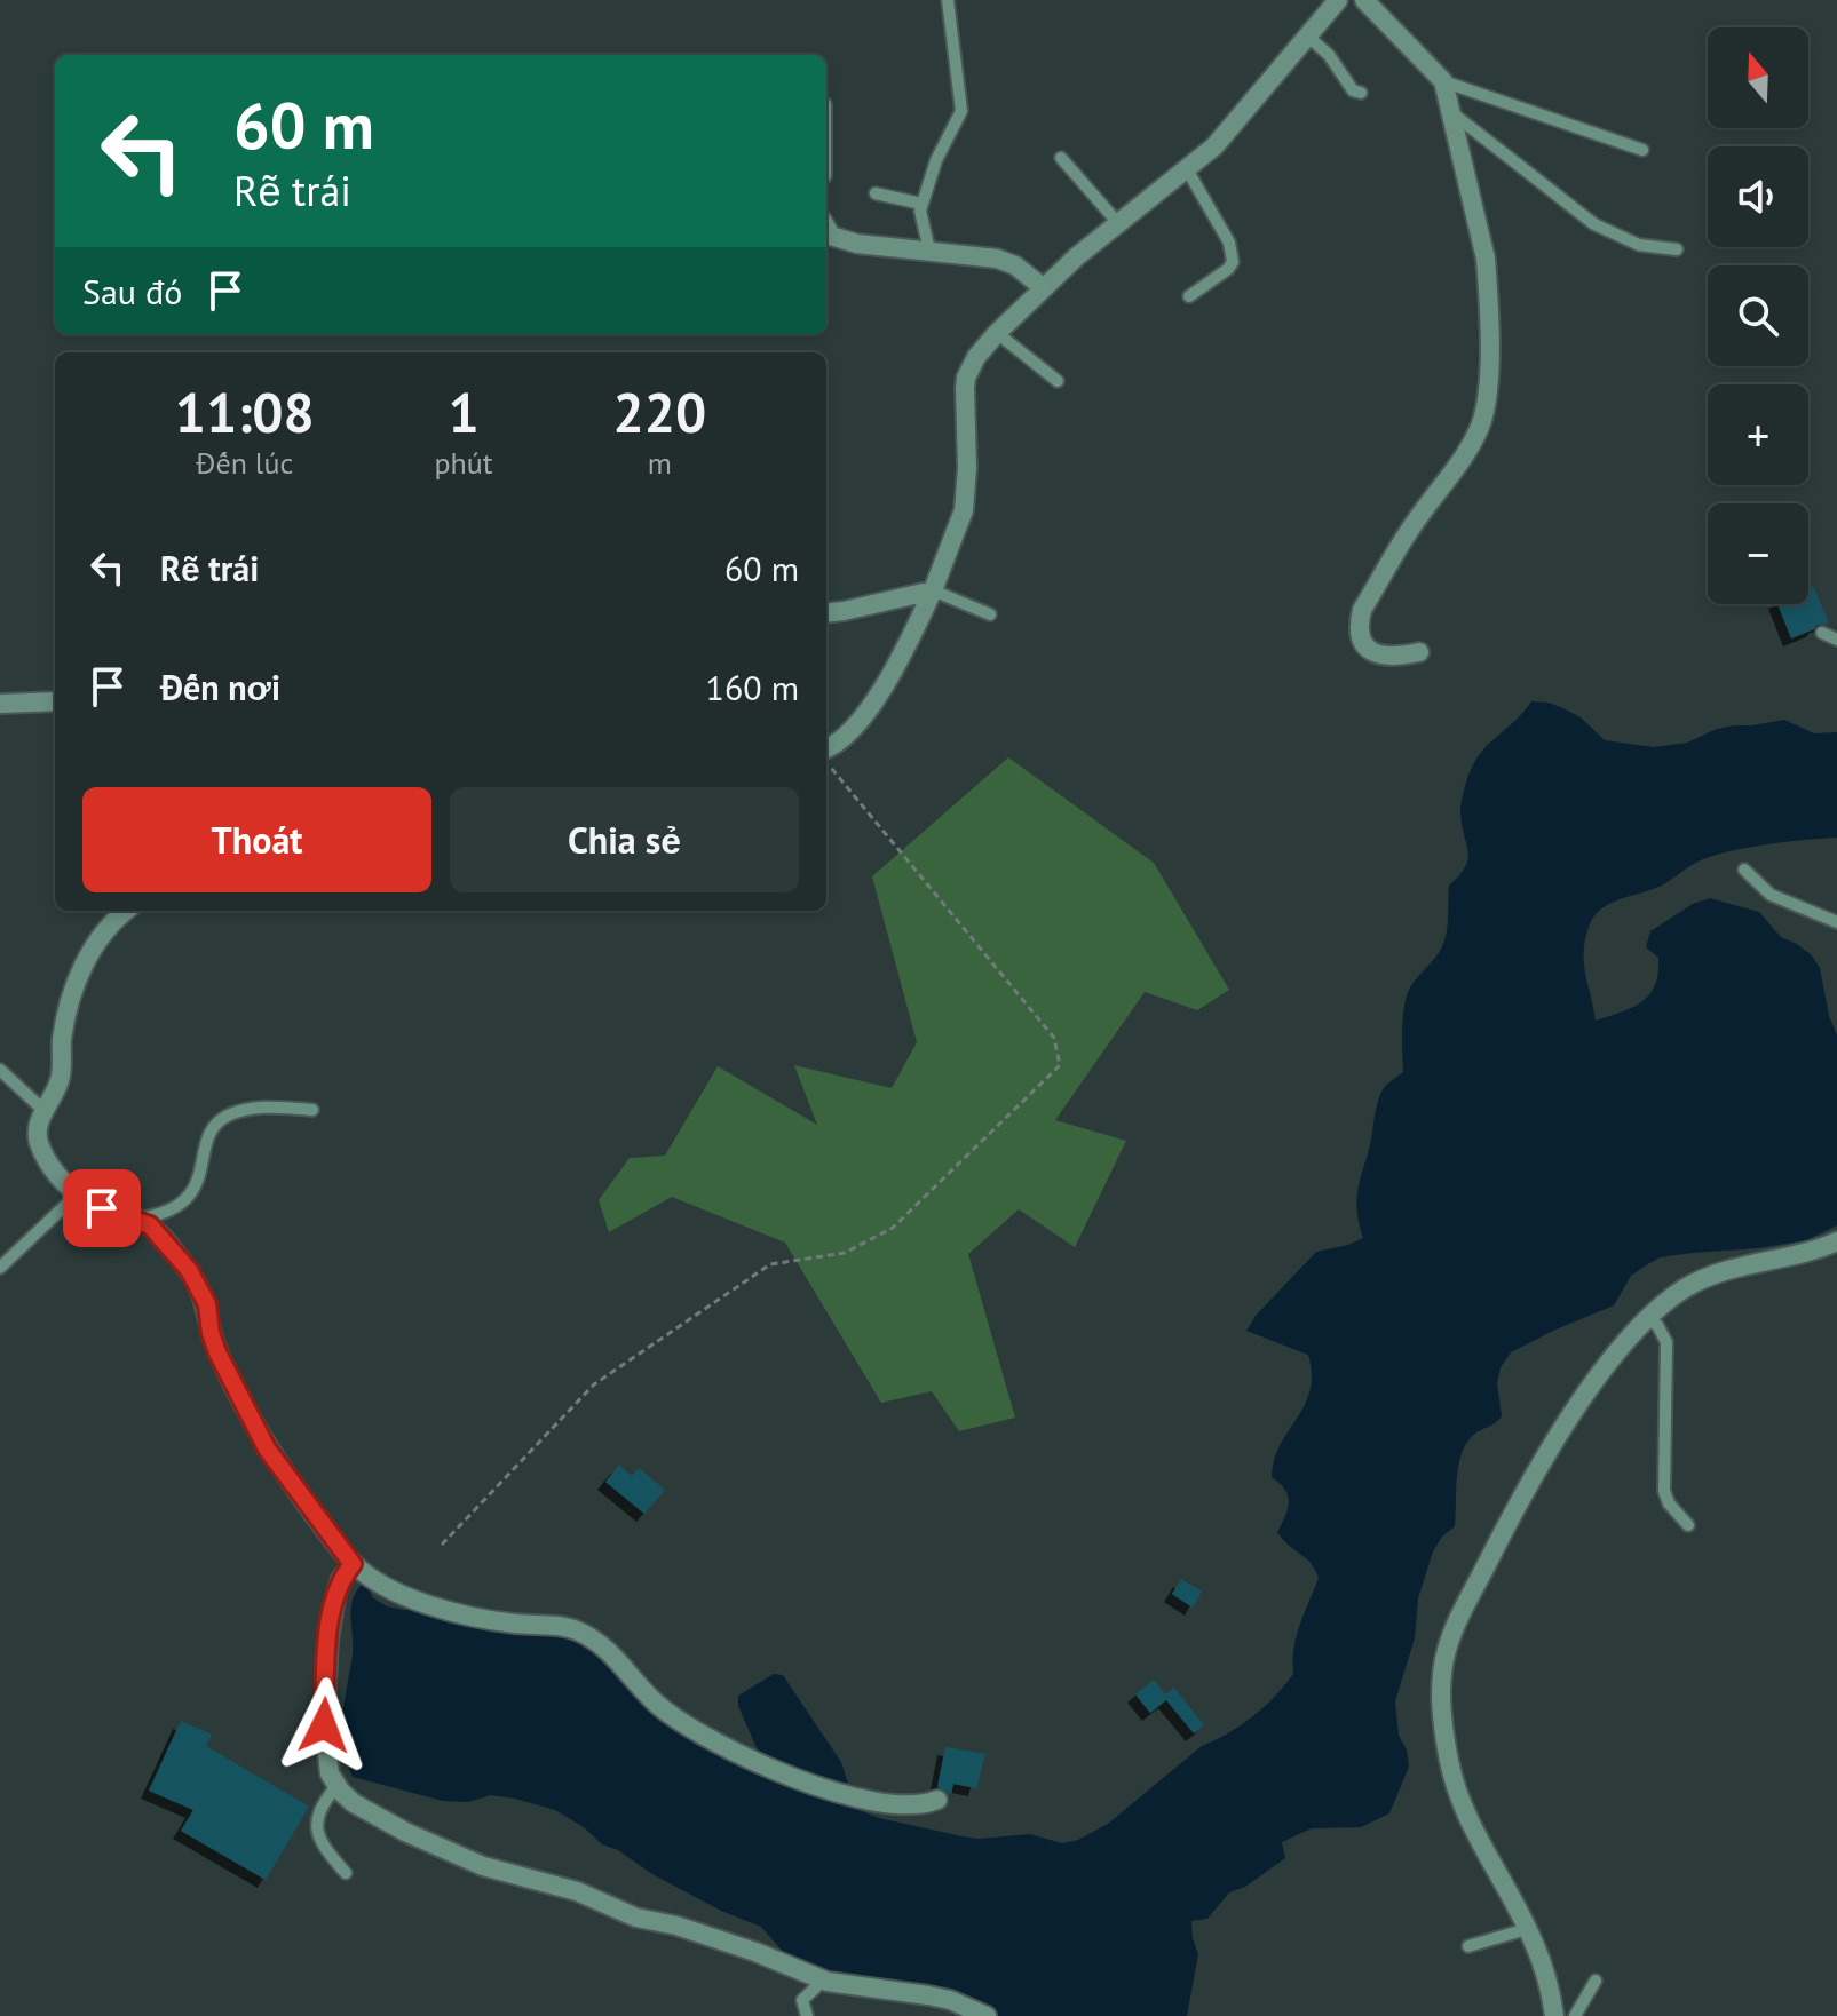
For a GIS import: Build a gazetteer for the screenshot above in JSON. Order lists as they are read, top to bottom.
{
  "north": "top",
  "page": {
    "map_buttons": ["+", "−"],
    "turn": ["60 m", "Rẽ trái"],
    "then": "Sau đó",
    "eta": [
      "11:08",
      "Đến lúc",
      "1",
      "phút",
      "220",
      "m"
    ],
    "list": [
      {
        "name": "Rẽ trái",
        "value": "60 m"
      },
      {
        "name": "Đến nơi",
        "value": "160 m"
      }
    ],
    "buttons": ["Thoát", "Chia sẻ"]
  }
}
